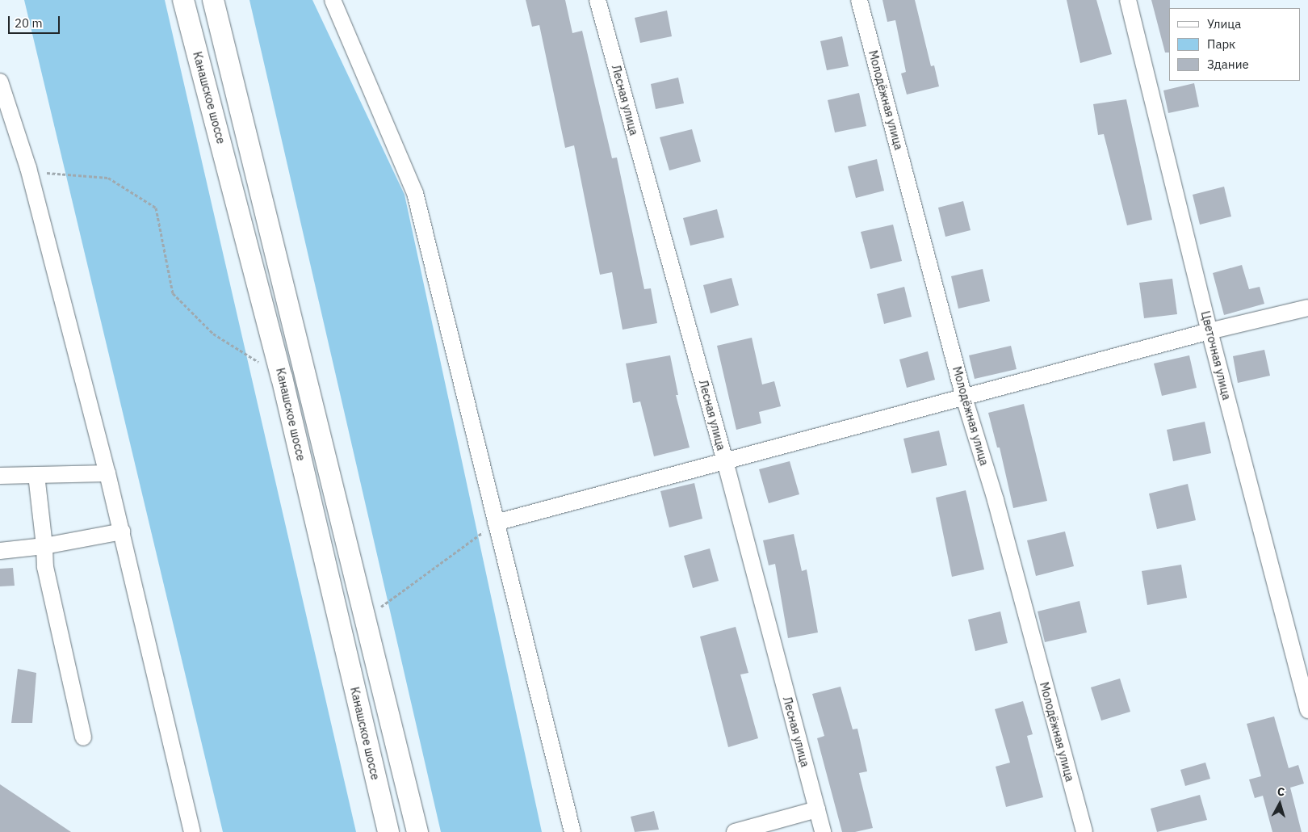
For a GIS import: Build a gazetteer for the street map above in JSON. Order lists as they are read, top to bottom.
{
  "streets": {
    "main road": ["Канашское шоссе"],
    "street": ["Лесная улица", "Молодёжная улица", "Цветочная улица"]
  },
  "legend": ["Улица", "Парк", "Здание"],
  "scale_bar": "20 m",
  "north": "top"
}
